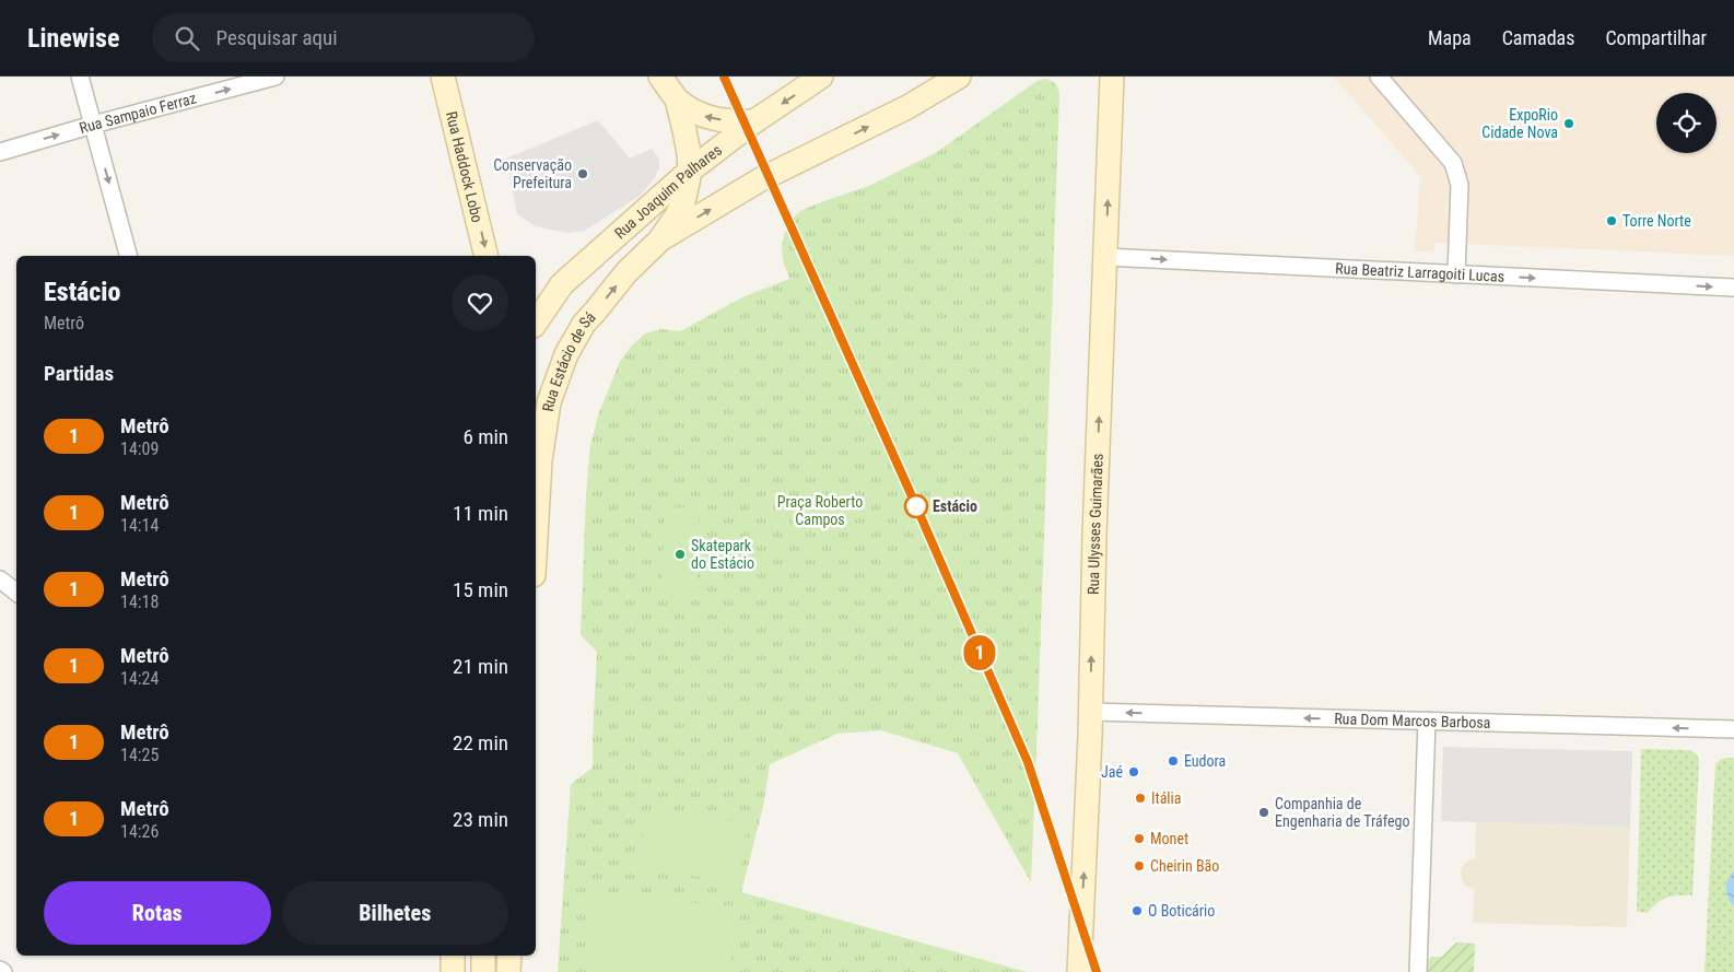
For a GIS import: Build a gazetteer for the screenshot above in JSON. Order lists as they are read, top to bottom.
{
  "streets": {
    "street": [
      "Rua Sampaio Ferraz",
      "Rua Haddock Lobo",
      "Rua Joaquim Palhares",
      "Rua Beatriz Larragoiti Lucas",
      "Rua Estácio de Sá",
      "Rua Ulysses Guimarães",
      "Rua Dom Marcos Barbosa"
    ]
  },
  "crossings": [
    ["Rua Beatriz Larragoiti Lucas", "Rua Ulysses Guimarães"],
    ["Rua Ulysses Guimarães", "Rua Dom Marcos Barbosa"]
  ],
  "one_way": [
    "Rua Sampaio Ferraz",
    "Rua Haddock Lobo",
    "Rua Beatriz Larragoiti Lucas",
    "Rua Estácio de Sá",
    "Rua Ulysses Guimarães",
    "Rua Dom Marcos Barbosa"
  ],
  "parks": ["Praça Roberto Campos"],
  "places": [
    "ExpoRio Cidade Nova",
    "Conservação Prefeitura",
    "Torre Norte",
    "Estácio",
    "Skatepark do Estácio",
    "Eudora",
    "Jaé",
    "Itália",
    "Companhia de Engenharia de Tráfego",
    "Monet",
    "Cheirin Bão",
    "O Boticário"
  ],
  "lines": ["metro line 1"],
  "page": {
    "header": "Linewise",
    "search": "Pesquisar aqui",
    "nav": ["Mapa", "Camadas", "Compartilhar"],
    "on_map": "1",
    "heading": [
      ["Estácio", "Metrô"],
      "Partidas"
    ],
    "list": [
      {
        "mark": "1",
        "name": "Metrô",
        "note": "14:09",
        "value": "6 min"
      },
      {
        "mark": "1",
        "name": "Metrô",
        "note": "14:14",
        "value": "11 min"
      },
      {
        "mark": "1",
        "name": "Metrô",
        "note": "14:18",
        "value": "15 min"
      },
      {
        "mark": "1",
        "name": "Metrô",
        "note": "14:24",
        "value": "21 min"
      },
      {
        "mark": "1",
        "name": "Metrô",
        "note": "14:25",
        "value": "22 min"
      },
      {
        "mark": "1",
        "name": "Metrô",
        "note": "14:26",
        "value": "23 min"
      }
    ],
    "buttons": ["Rotas", "Bilhetes"]
  }
}
